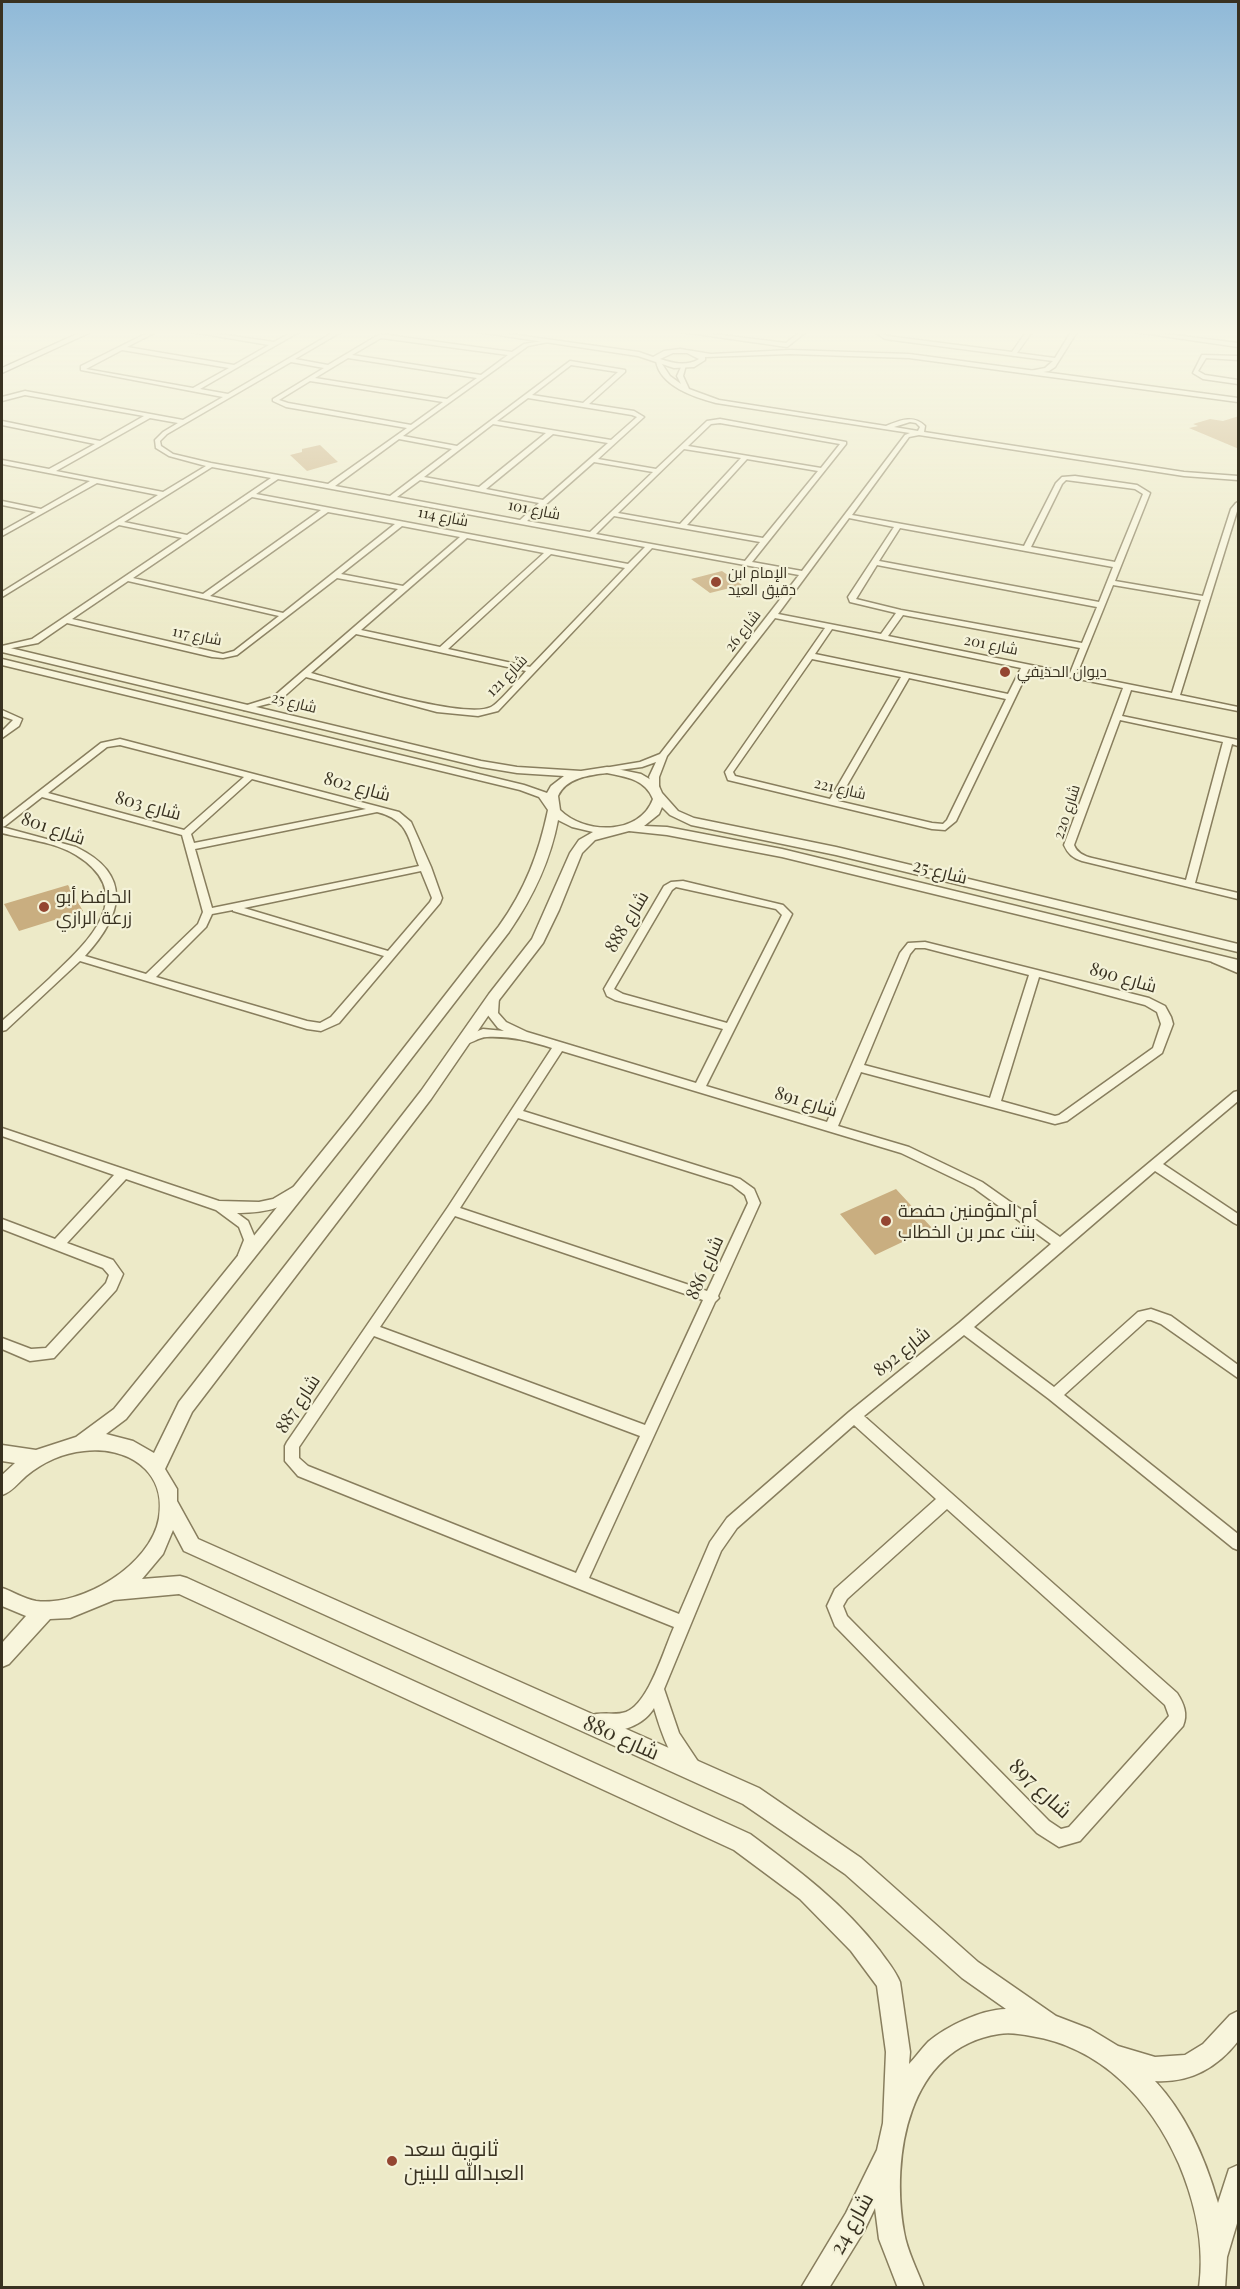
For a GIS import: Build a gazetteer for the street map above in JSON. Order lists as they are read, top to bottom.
{
  "streets": {
    "street": [
      "شارع 101",
      "شارع 114",
      "شارع 26",
      "شارع 117",
      "شارع 201",
      "شارع 121",
      "شارع 25",
      "شارع 802",
      "شارع 221",
      "شارع 803",
      "شارع 220",
      "شارع 801",
      "شارع 888",
      "شارع 890",
      "شارع 891",
      "شارع 886",
      "شارع 892",
      "شارع 887",
      "شارع 880",
      "شارع 897",
      "شارع 24"
    ]
  },
  "crossings": [
    ["شارع 101", "شارع 26"],
    ["شارع 101", "شارع 121"],
    ["شارع 114", "شارع 117"],
    ["شارع 114", "شارع 121"],
    ["شارع 26", "شارع 201"],
    ["شارع 26", "شارع 25"],
    ["شارع 201", "شارع 221"],
    ["شارع 201", "شارع 220"],
    ["شارع 802", "شارع 803"],
    ["شارع 802", "شارع 801"],
    ["شارع 888", "شارع 891"],
    ["شارع 890", "شارع 891"],
    ["شارع 891", "شارع 892"],
    ["شارع 891", "شارع 887"],
    ["شارع 886", "شارع 887"],
    ["شارع 892", "شارع 887"],
    ["شارع 892", "شارع 880"],
    ["شارع 892", "شارع 897"]
  ],
  "places": [
    "الإمام ابن دقيق العيد",
    "ديوان الحذيفي",
    "الحافظ أبو زرعة الرازي",
    "أم المؤمنين حفصة بنت عمر بن الخطاب",
    "ثانوية سعد العبدالله للبنين"
  ]
}
